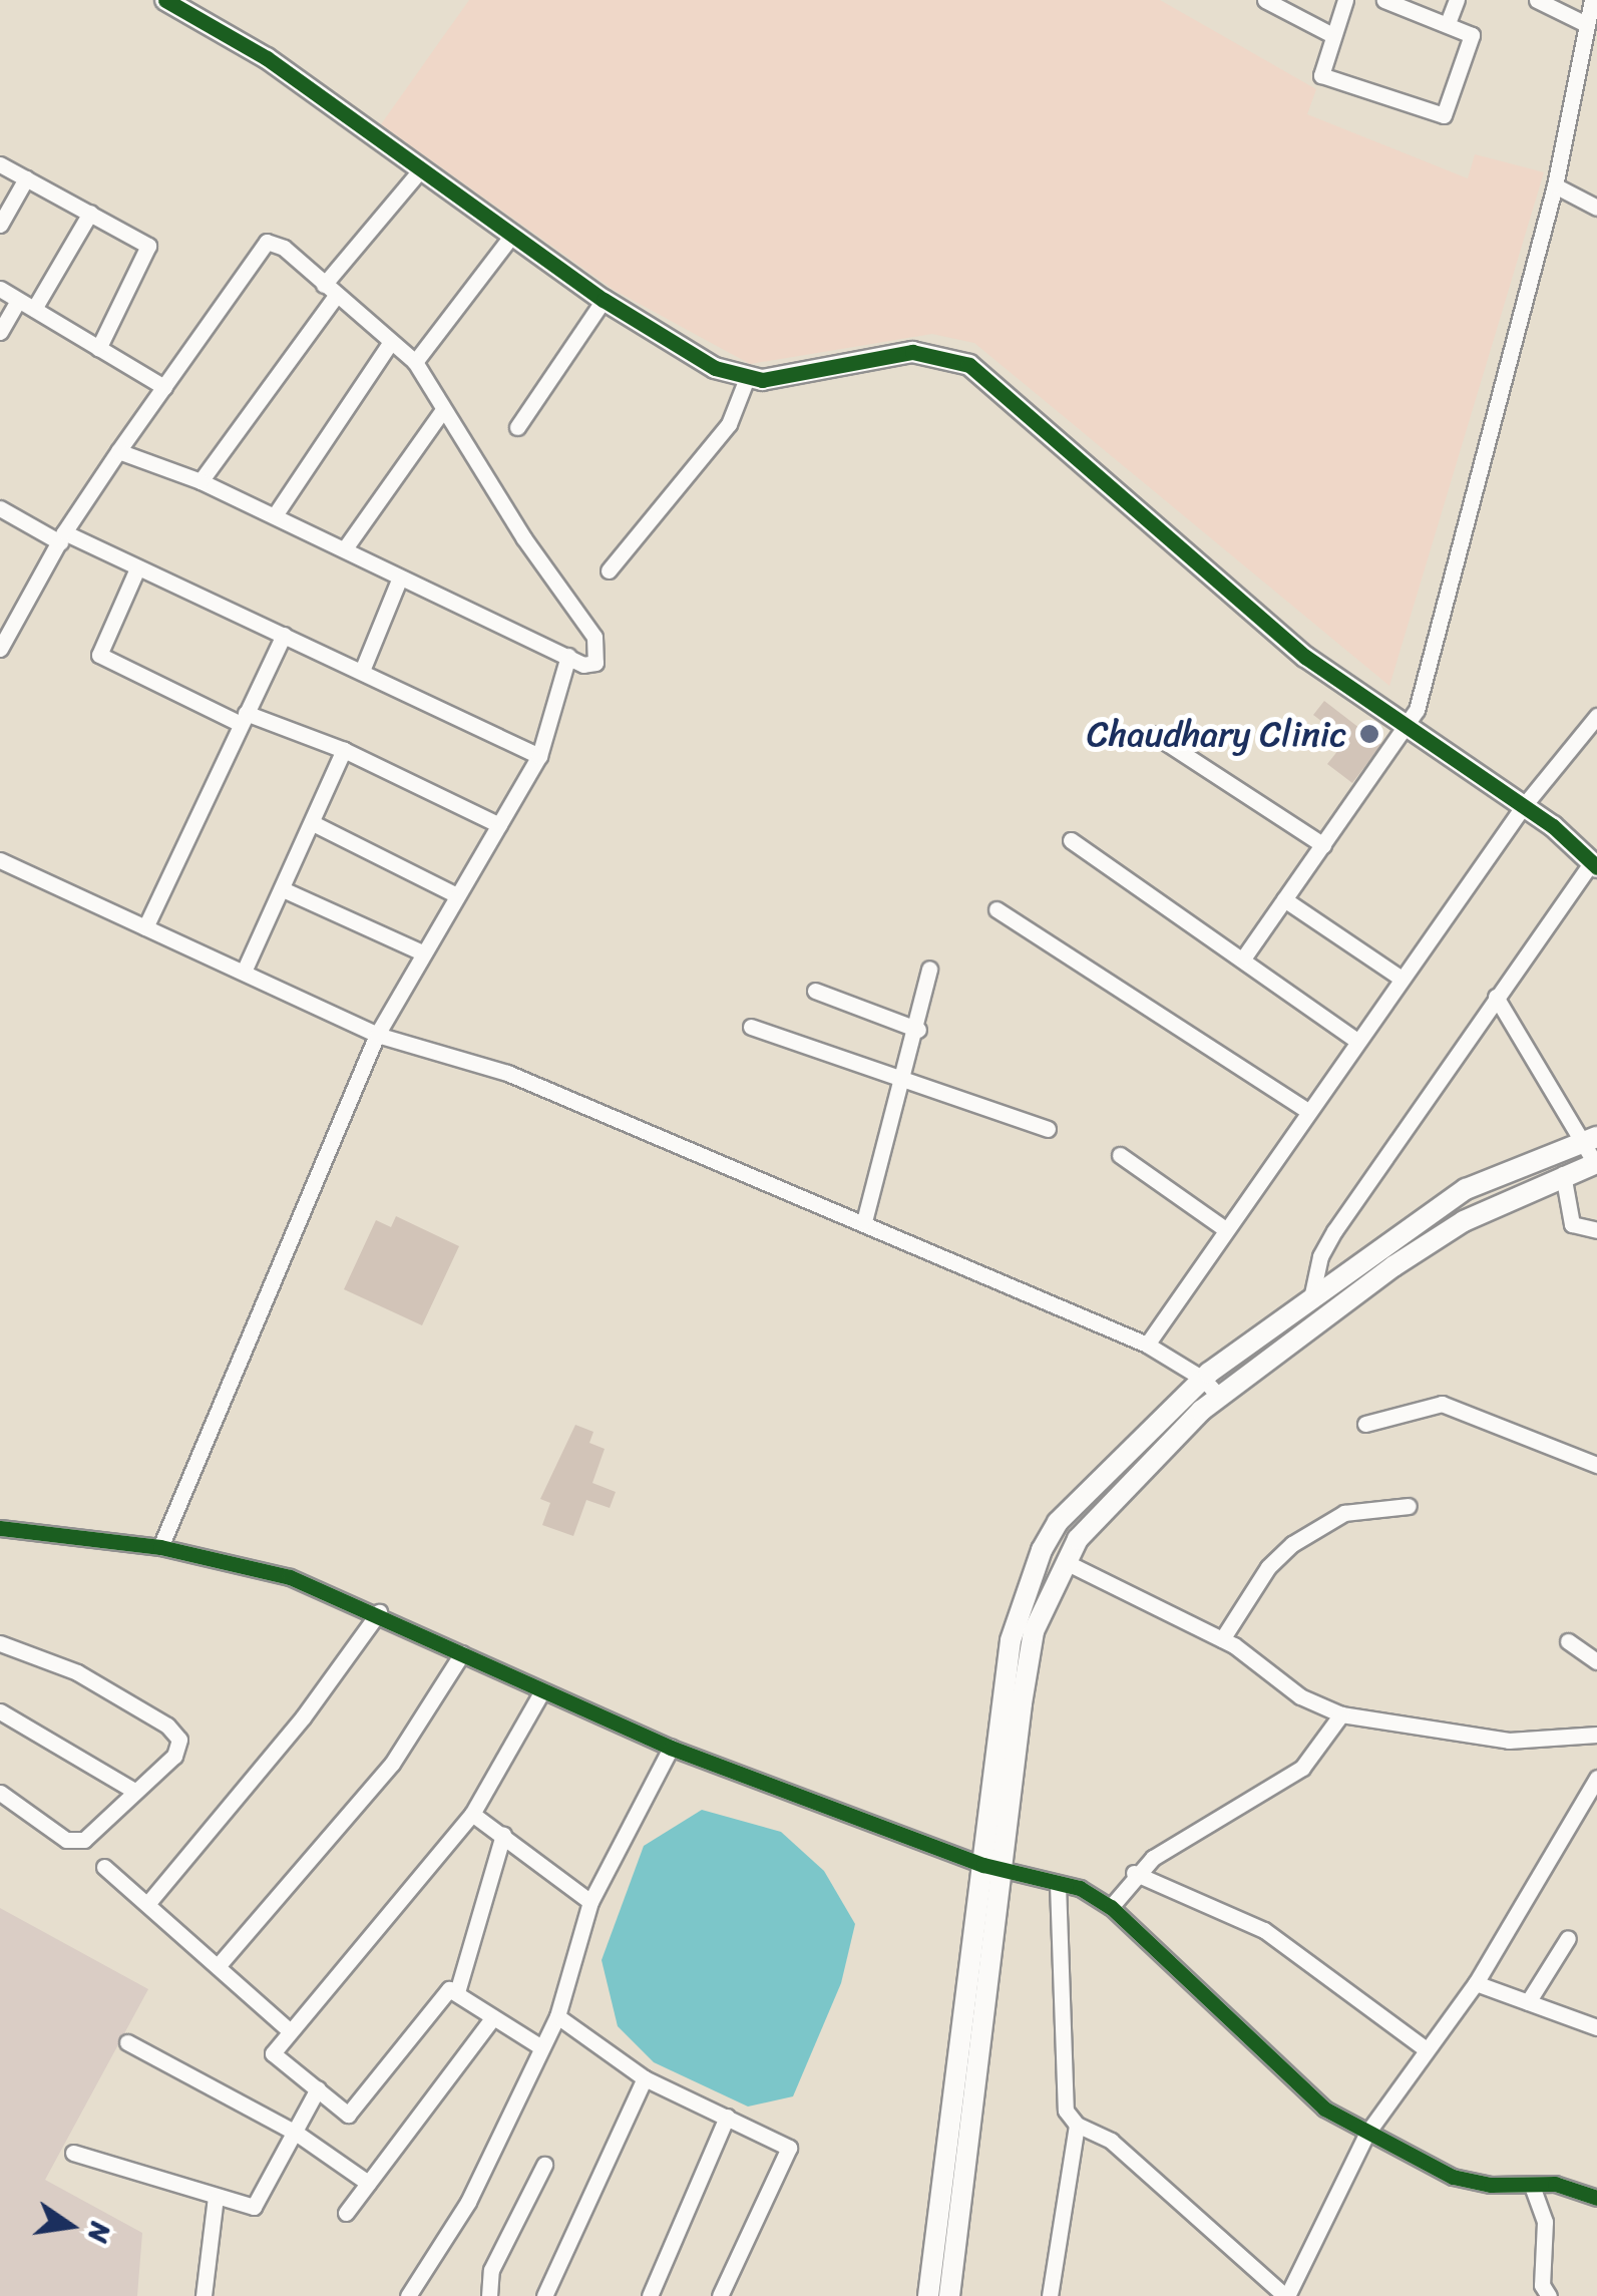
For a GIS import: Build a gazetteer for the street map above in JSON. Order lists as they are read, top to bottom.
{
  "places": ["Chaudhary Clinic"],
  "north": "right"
}
